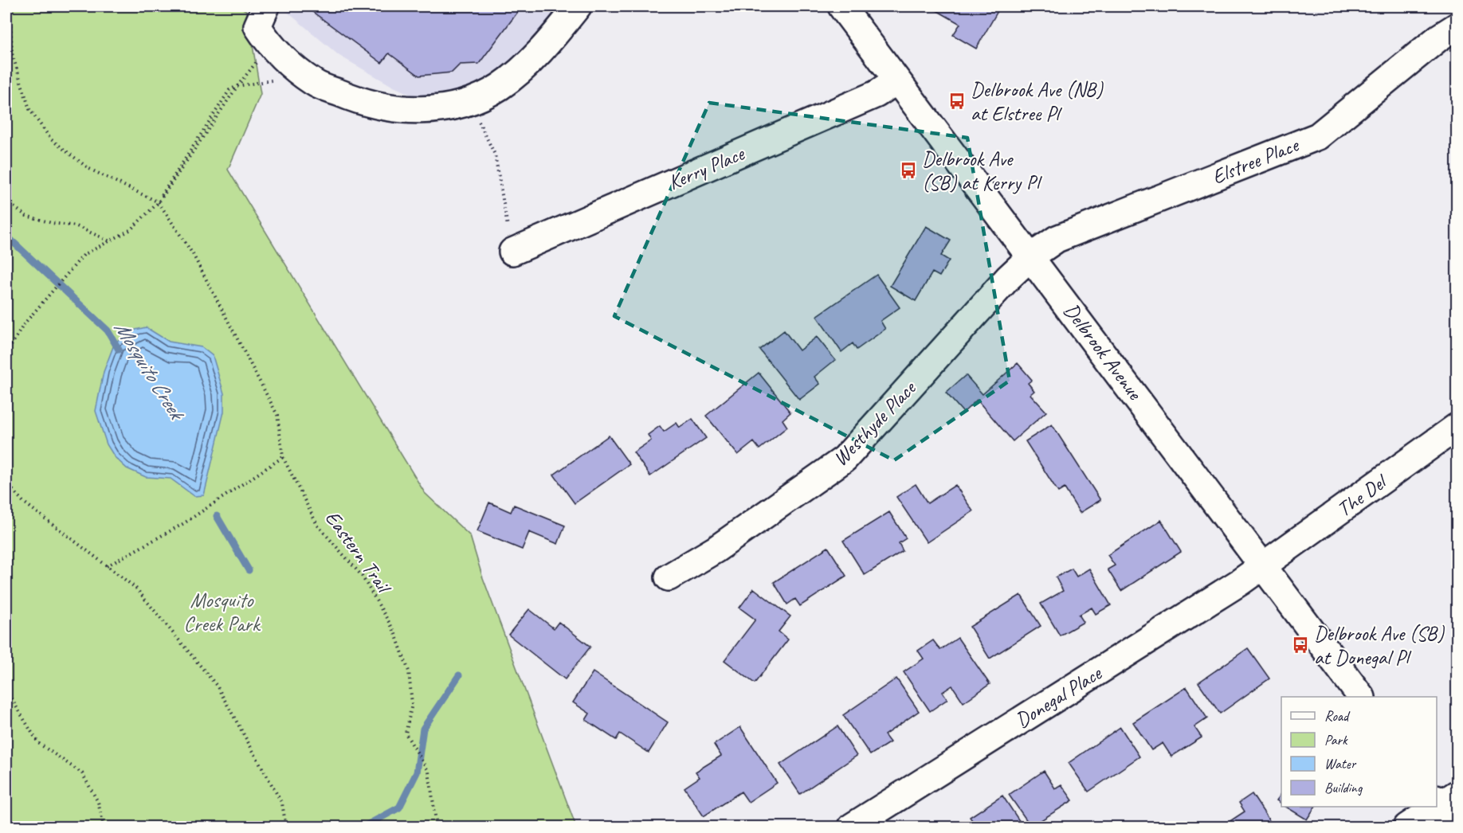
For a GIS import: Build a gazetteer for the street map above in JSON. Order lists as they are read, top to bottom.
{
  "streets": {
    "street": [
      "Elstree Place",
      "Kerry Place",
      "Delbrook Avenue",
      "Westhyde Place",
      "The Del",
      "Donegal Place"
    ],
    "path": ["Eastern Trail"]
  },
  "crossings": [
    ["Elstree Place", "Delbrook Avenue"],
    ["Elstree Place", "Westhyde Place"],
    ["Kerry Place", "Delbrook Avenue"],
    ["Delbrook Avenue", "Westhyde Place"],
    ["Delbrook Avenue", "The Del"],
    ["Delbrook Avenue", "Donegal Place"],
    ["The Del", "Donegal Place"]
  ],
  "water": ["Mosquito Creek"],
  "parks": ["Mosquito Creek Park"],
  "places": {
    "bus stop": ["Delbrook Ave (NB) at Elstree Pl", "Delbrook Ave (SB) at Kerry Pl", "Delbrook Ave (SB) at Donegal Pl"]
  },
  "legend": [
    "Road",
    "Park",
    "Water",
    "Building"
  ]
}
